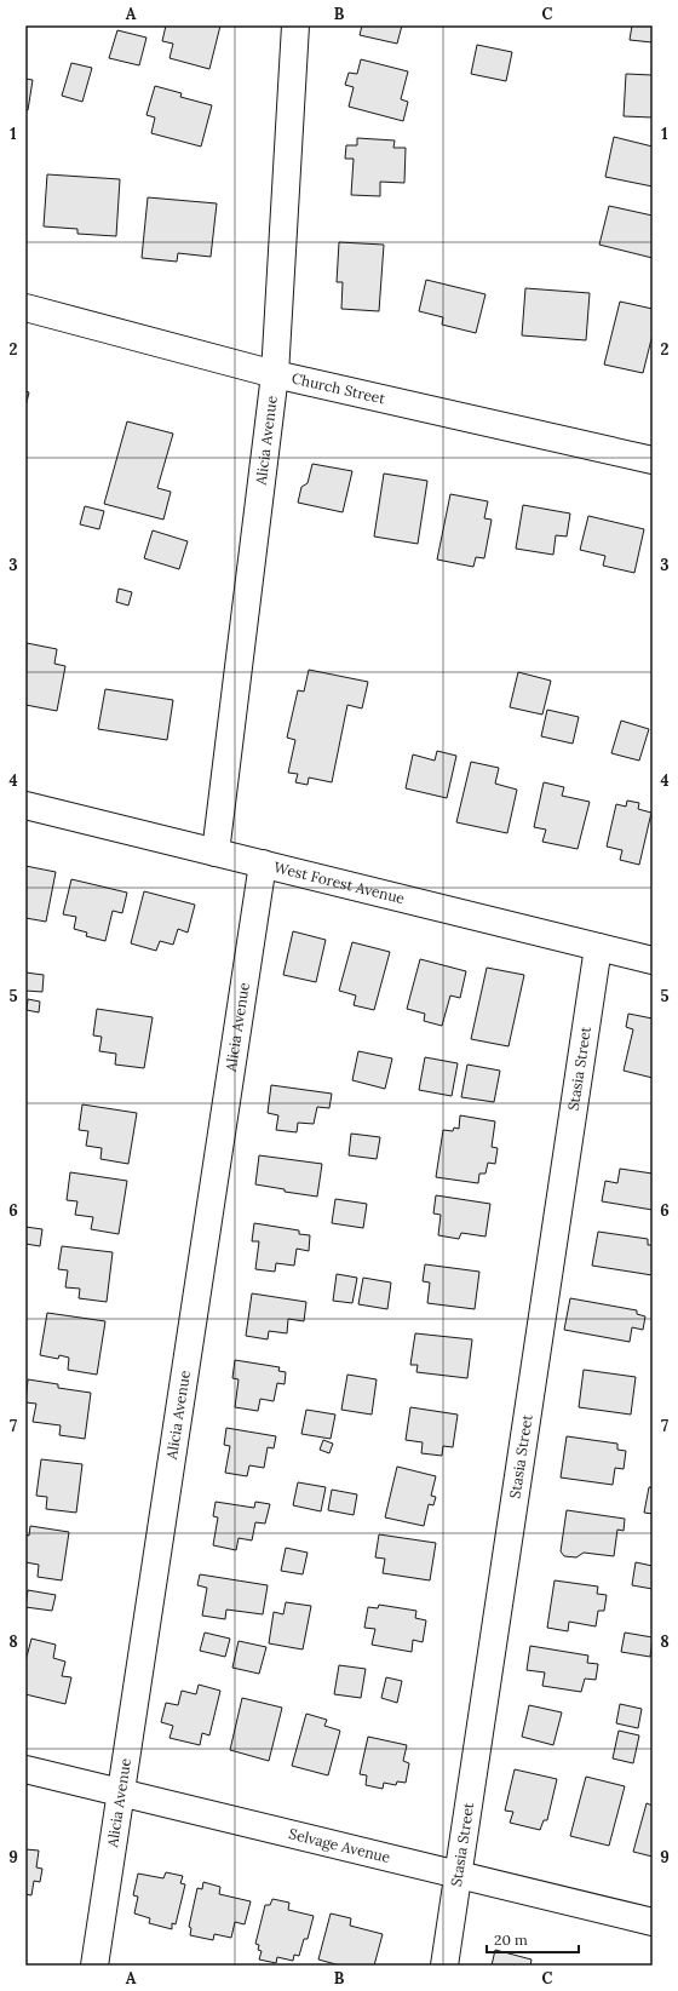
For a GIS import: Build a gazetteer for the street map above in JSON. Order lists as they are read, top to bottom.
{
  "streets": {
    "street": [
      "Church Street",
      "Alicia Avenue",
      "West Forest Avenue",
      "Stasia Street",
      "Selvage Avenue"
    ]
  },
  "crossings": [
    ["Church Street", "Alicia Avenue"],
    ["Alicia Avenue", "West Forest Avenue"],
    ["Alicia Avenue", "Selvage Avenue"],
    ["West Forest Avenue", "Stasia Street"],
    ["Stasia Street", "Selvage Avenue"]
  ],
  "scale_bar": "20 m",
  "grid": {
    "columns": ["A", "B", "C"],
    "rows": [
      "1",
      "2",
      "3",
      "4",
      "5",
      "6",
      "7",
      "8",
      "9"
    ]
  }
}
